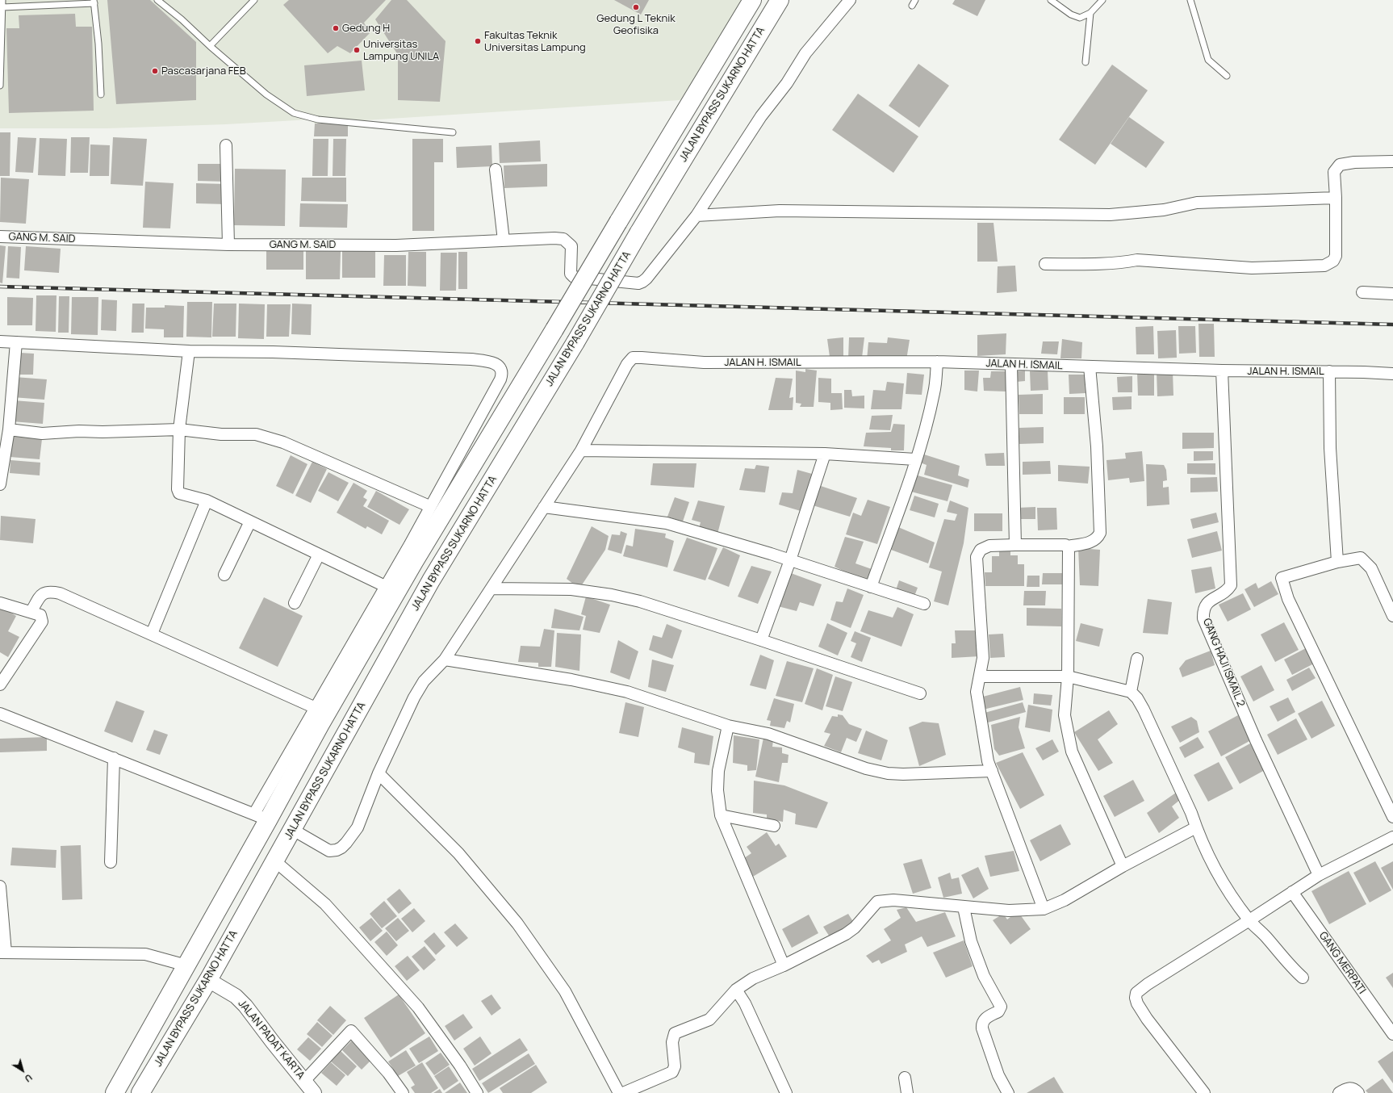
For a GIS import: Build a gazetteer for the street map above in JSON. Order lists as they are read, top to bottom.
{
  "streets": {
    "highway": ["JALAN BYPASS SUKARNO HATTA"],
    "street": [
      "GANG M. SAID",
      "JALAN H. ISMAIL",
      "GANG HAJI ISMAIL 2",
      "GANG MERPATI",
      "JALAN PADAT KARTA"
    ]
  },
  "crossings": [
    ["JALAN BYPASS SUKARNO HATTA", "JALAN PADAT KARTA"],
    ["JALAN H. ISMAIL", "GANG HAJI ISMAIL 2"]
  ],
  "places": [
    "Gedung L Teknik Geofisika",
    "Gedung H",
    "Fakultas Teknik Universitas Lampung",
    "Universitas Lampung UNILA",
    "Pascasarjana FEB"
  ],
  "north": "bottom right"
}
